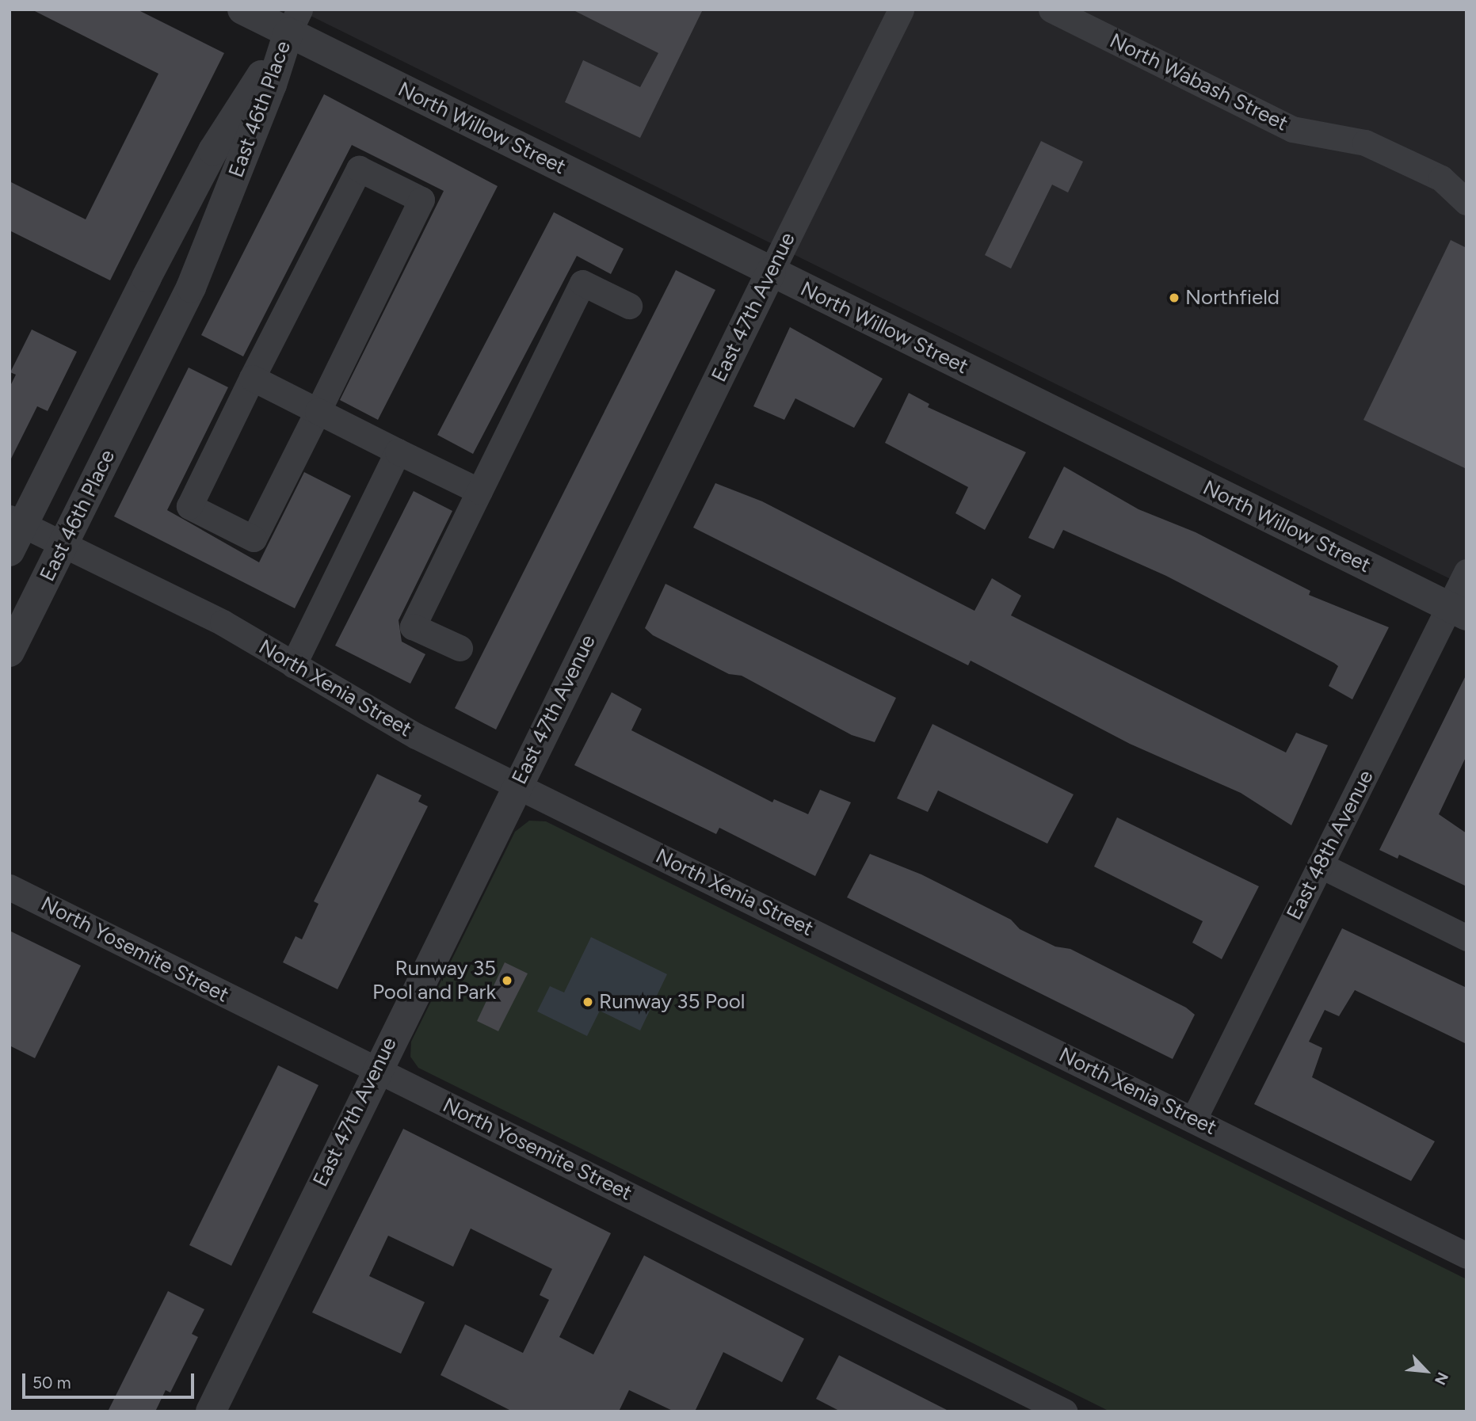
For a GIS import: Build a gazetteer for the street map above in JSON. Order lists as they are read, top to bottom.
{
  "streets": {
    "street": [
      "North Wabash Street",
      "East 46th Place",
      "North Willow Street",
      "East 47th Avenue",
      "North Xenia Street",
      "East 48th Avenue",
      "North Yosemite Street"
    ]
  },
  "crossings": [
    ["East 46th Place", "North Willow Street"],
    ["East 46th Place", "North Xenia Street"],
    ["North Willow Street", "East 47th Avenue"],
    ["North Willow Street", "East 48th Avenue"],
    ["East 47th Avenue", "North Xenia Street"],
    ["East 47th Avenue", "North Yosemite Street"],
    ["North Xenia Street", "East 48th Avenue"]
  ],
  "places": ["Northfield", "Runway 35 Pool and Park", "Runway 35 Pool"],
  "scale_bar": "50 m",
  "north": "bottom right"
}
